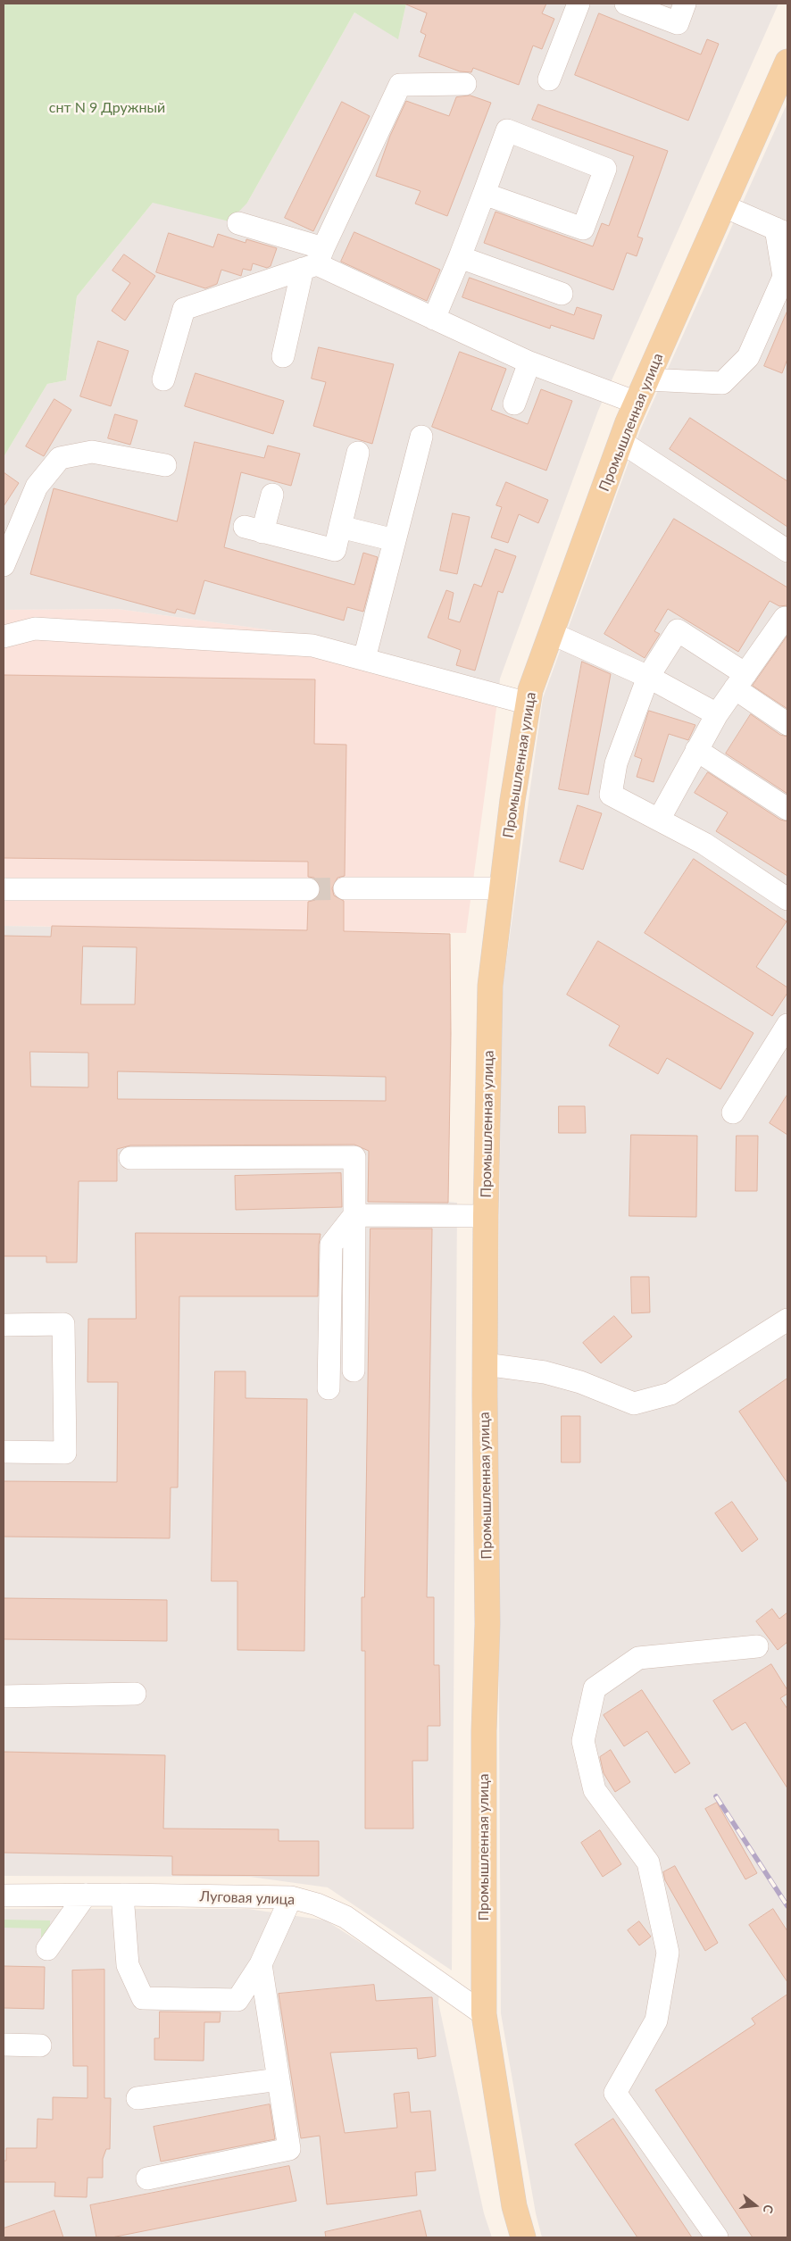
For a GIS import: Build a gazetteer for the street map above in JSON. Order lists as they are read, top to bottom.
{
  "streets": {
    "main road": ["Промышленная улица"],
    "street": ["Луговая улица"]
  },
  "crossings": [
    ["Промышленная улица", "Луговая улица"]
  ],
  "parks": ["снт N 9 Дружный"],
  "north": "right"
}
